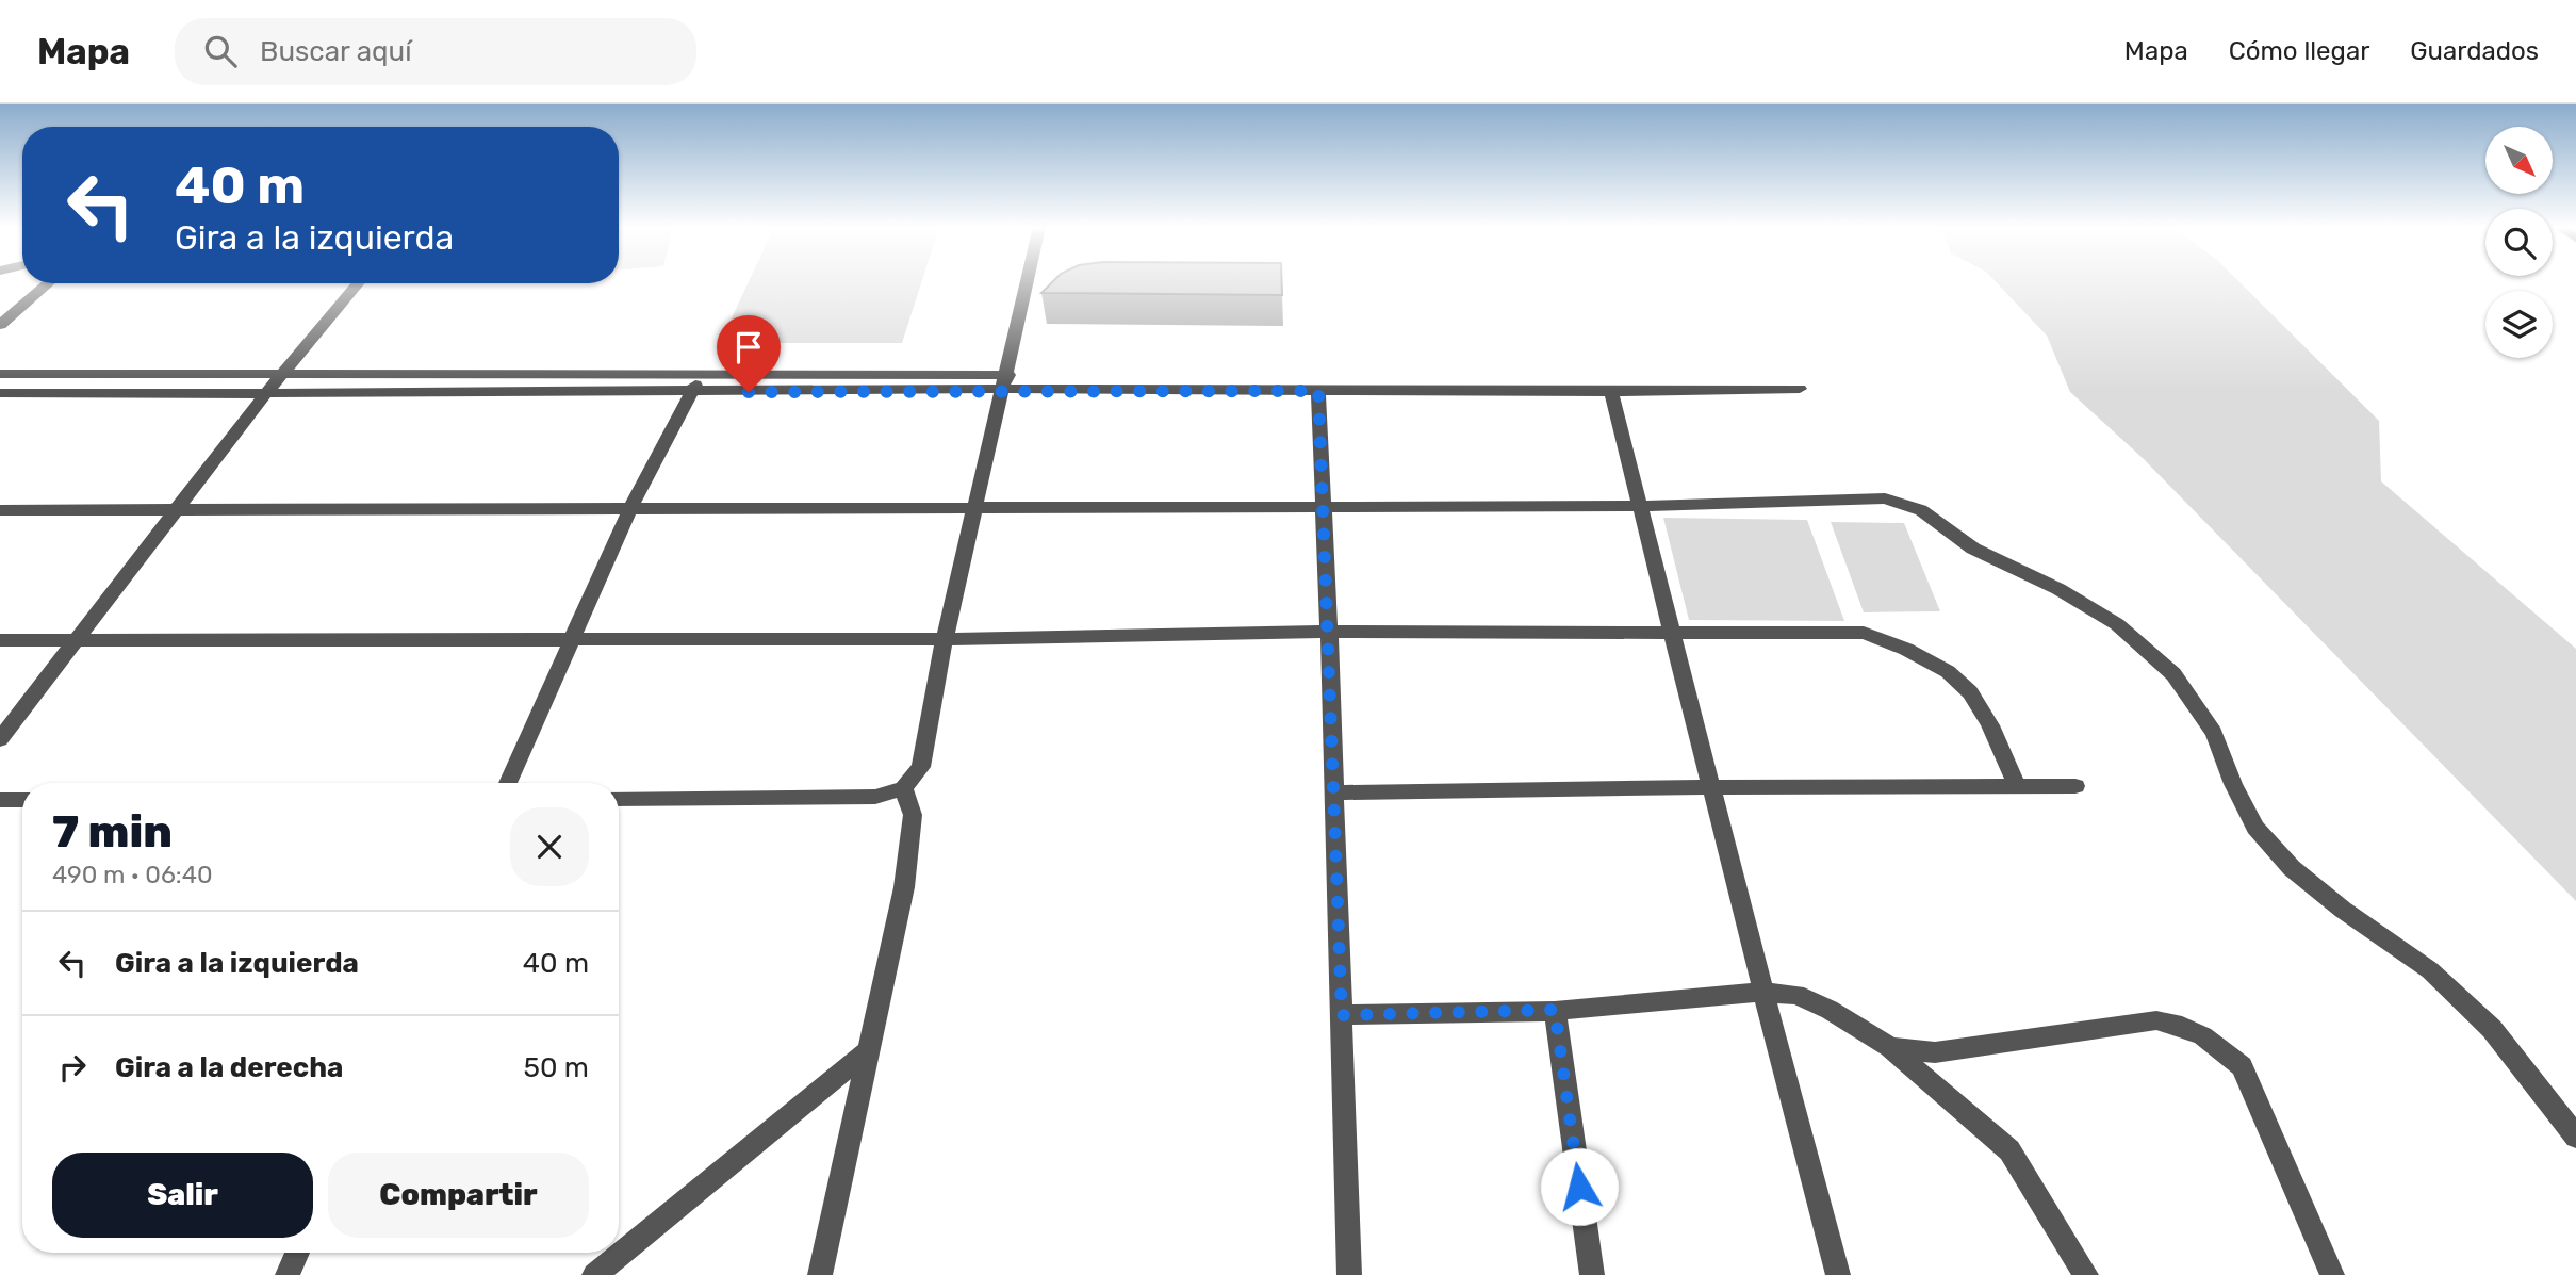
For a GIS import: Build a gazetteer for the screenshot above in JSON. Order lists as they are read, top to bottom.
{
  "north": "bottom right",
  "page": {
    "header": "Mapa",
    "search": "Buscar aquí",
    "nav": ["Mapa", "Cómo llegar", "Guardados"],
    "turn": ["40 m", "Gira a la izquierda"],
    "heading": ["7 min", "490 m · 06:40"],
    "list": [
      {
        "name": "Gira a la izquierda",
        "value": "40 m"
      },
      {
        "name": "Gira a la derecha",
        "value": "50 m"
      }
    ],
    "buttons": ["Salir", "Compartir"]
  }
}
